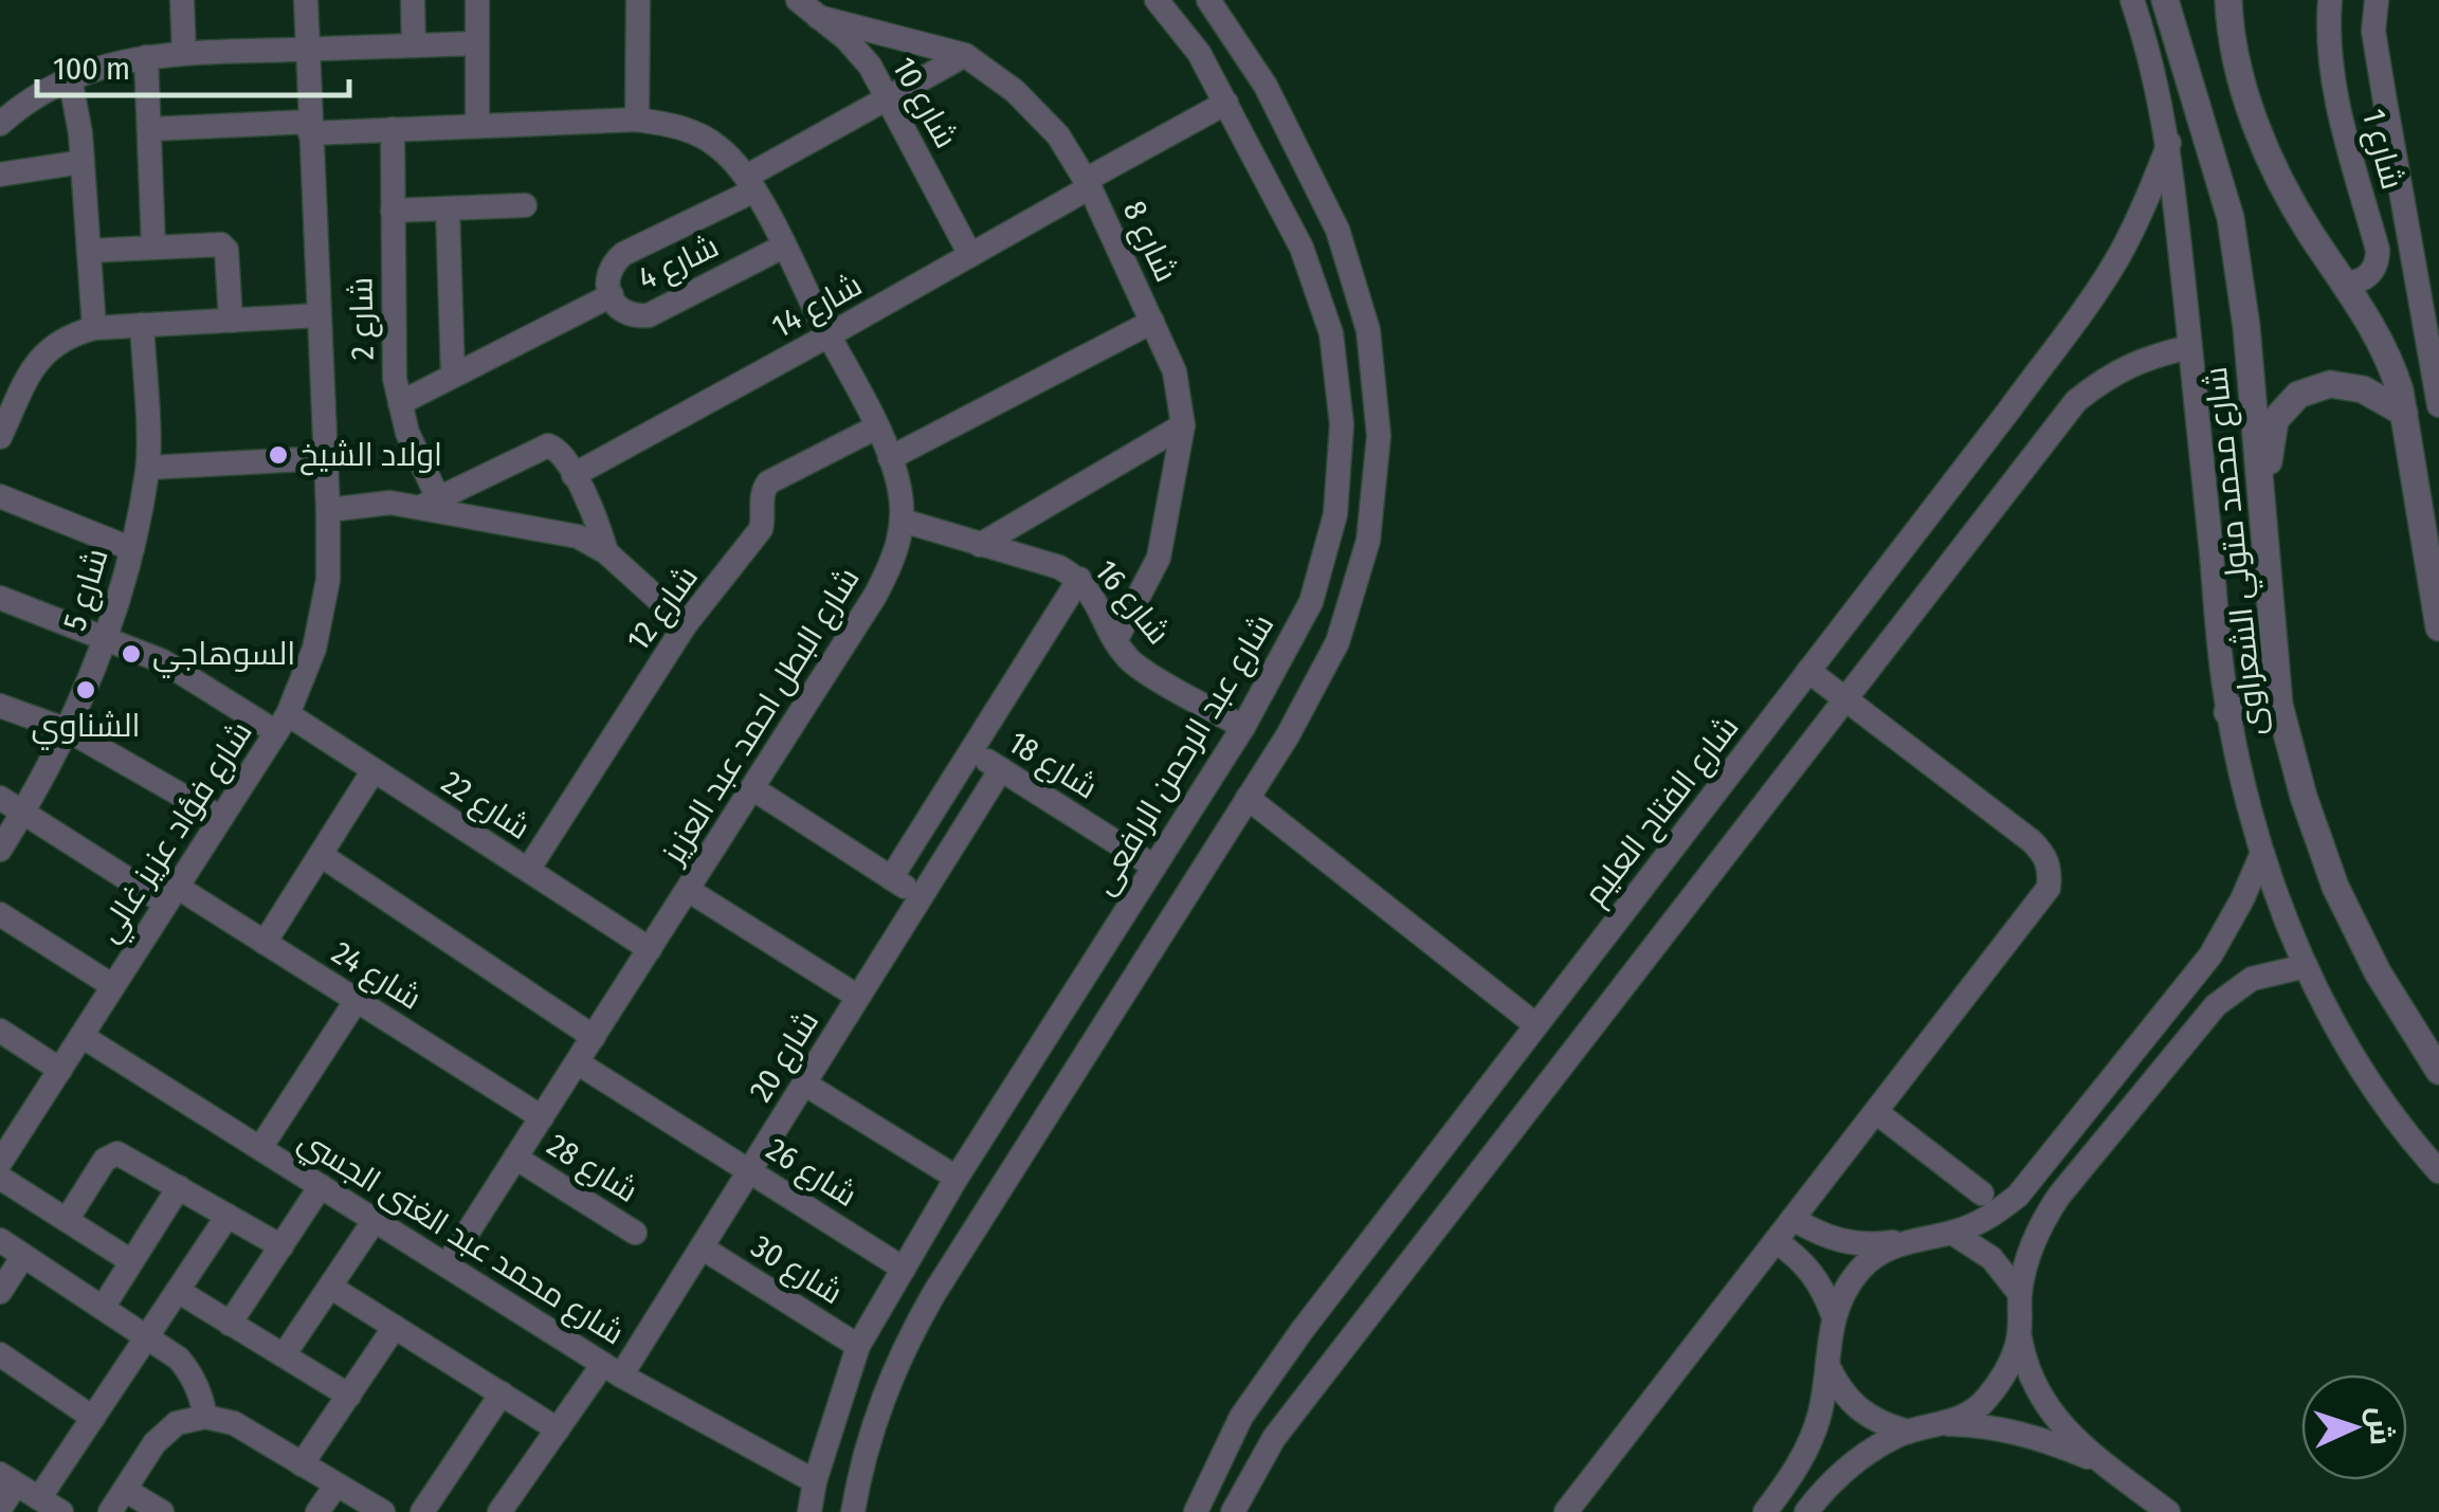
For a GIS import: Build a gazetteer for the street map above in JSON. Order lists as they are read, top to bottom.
{
  "streets": {
    "street": [
      "شارع 10",
      "شارع 1",
      "شارع 8",
      "شارع 4",
      "شارع 14",
      "شارع 2",
      "شارع محمد متولي الشعراوى",
      "شارع 5",
      "شارع 16",
      "شارع 12",
      "شارع البطل احمد عبد العزيز",
      "شارع عبد الرحمن الرافعى",
      "شارع 18",
      "شارع 22",
      "شارع الفتاح العليم",
      "شارع فؤاد عزيز غالي",
      "شارع 24",
      "شارع 20",
      "شارع 28",
      "شارع 26",
      "شارع محمد عبد الغنى الجسي",
      "شارع 30"
    ]
  },
  "crossings": [
    ["شارع 10", "شارع 8"],
    ["شارع 10", "شارع 4"],
    ["شارع 10", "شارع 14"],
    ["شارع 8", "شارع 4"],
    ["شارع 8", "شارع 14"],
    ["شارع 8", "شارع 16"],
    ["شارع 4", "شارع البطل احمد عبد العزيز"],
    ["شارع 14", "شارع البطل احمد عبد العزيز"],
    ["شارع 14", "شارع عبد الرحمن الرافعى"],
    ["شارع 2", "شارع البطل احمد عبد العزيز"],
    ["شارع 5", "شارع 22"],
    ["شارع 5", "شارع 24"],
    ["شارع 16", "شارع البطل احمد عبد العزيز"],
    ["شارع 16", "شارع عبد الرحمن الرافعى"],
    ["شارع 12", "شارع البطل احمد عبد العزيز"],
    ["شارع 12", "شارع 22"],
    ["شارع البطل احمد عبد العزيز", "شارع 22"],
    ["شارع البطل احمد عبد العزيز", "شارع فؤاد عزيز غالي"],
    ["شارع البطل احمد عبد العزيز", "شارع 24"],
    ["شارع البطل احمد عبد العزيز", "شارع 28"],
    ["شارع البطل احمد عبد العزيز", "شارع 26"],
    ["شارع البطل احمد عبد العزيز", "شارع محمد عبد الغنى الجسي"],
    ["شارع عبد الرحمن الرافعى", "شارع 18"],
    ["شارع عبد الرحمن الرافعى", "شارع 26"],
    ["شارع عبد الرحمن الرافعى", "شارع محمد عبد الغنى الجسي"],
    ["شارع عبد الرحمن الرافعى", "شارع 30"],
    ["شارع 18", "شارع 20"],
    ["شارع 22", "شارع فؤاد عزيز غالي"],
    ["شارع فؤاد عزيز غالي", "شارع 24"],
    ["شارع فؤاد عزيز غالي", "شارع محمد عبد الغنى الجسي"],
    ["شارع 20", "شارع 26"],
    ["شارع 20", "شارع محمد عبد الغنى الجسي"],
    ["شارع 20", "شارع 30"]
  ],
  "places": ["اولاد الشيخ", "السوهاجي", "الشناوي"],
  "scale_bar": "100 m",
  "north": "right"
}
